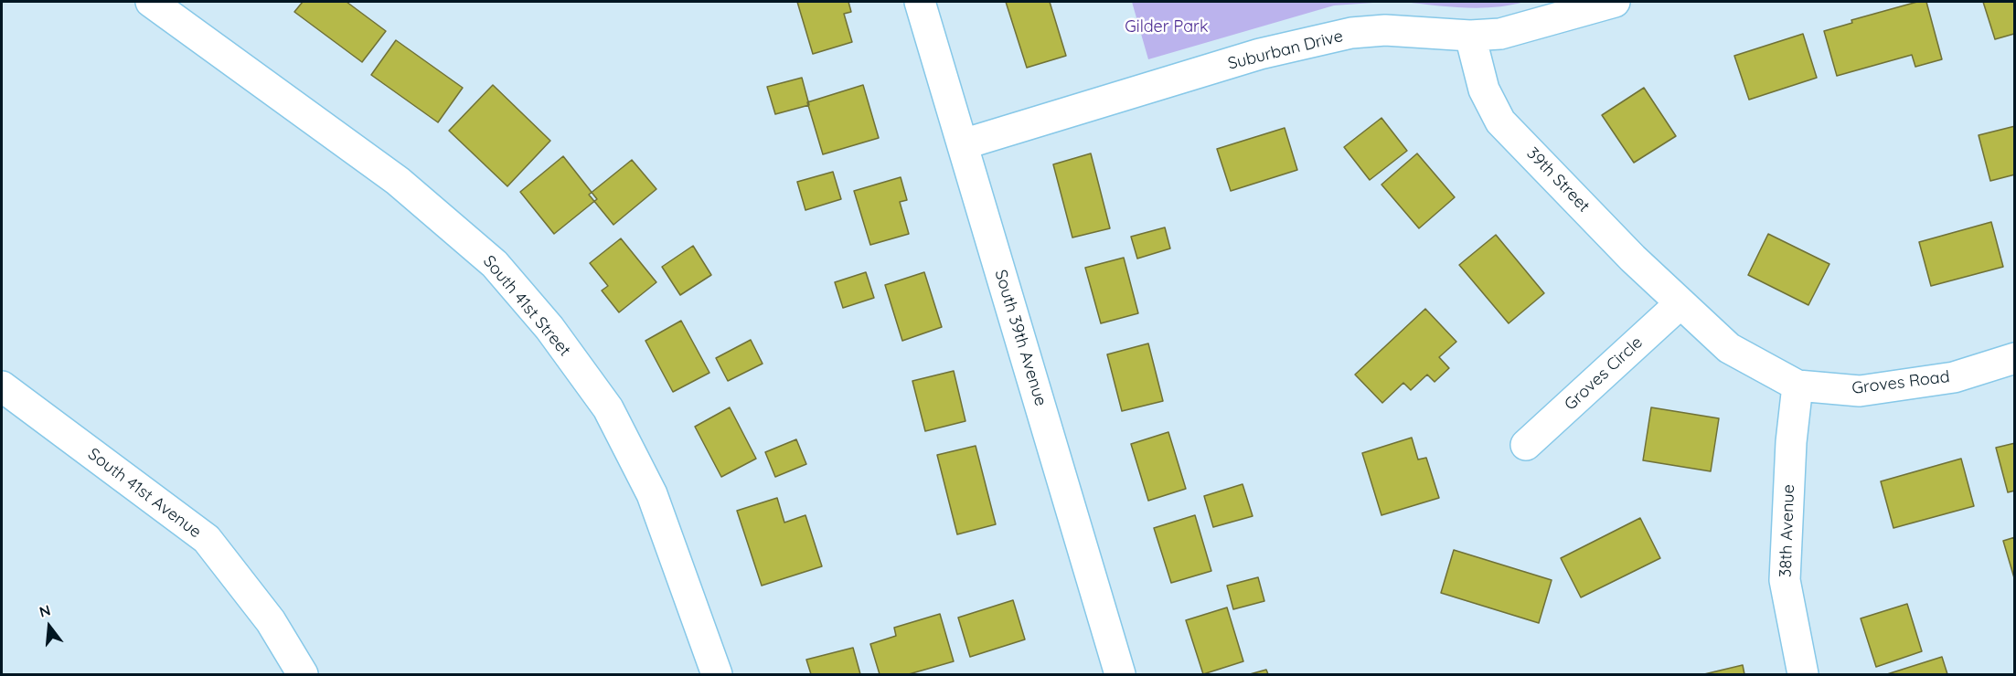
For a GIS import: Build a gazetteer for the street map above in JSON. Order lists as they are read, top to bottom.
{
  "streets": {
    "street": [
      "Suburban Drive",
      "39th Street",
      "South 41st Street",
      "South 39th Avenue",
      "Groves Circle",
      "Groves Road",
      "South 41st Avenue",
      "38th Avenue"
    ]
  },
  "crossings": [
    ["Suburban Drive", "39th Street"],
    ["Suburban Drive", "South 39th Avenue"],
    ["39th Street", "Groves Circle"],
    ["39th Street", "Groves Road"],
    ["Groves Circle", "Groves Road"],
    ["Groves Road", "38th Avenue"]
  ],
  "parks": ["Gilder Park"],
  "north": "top"
}
